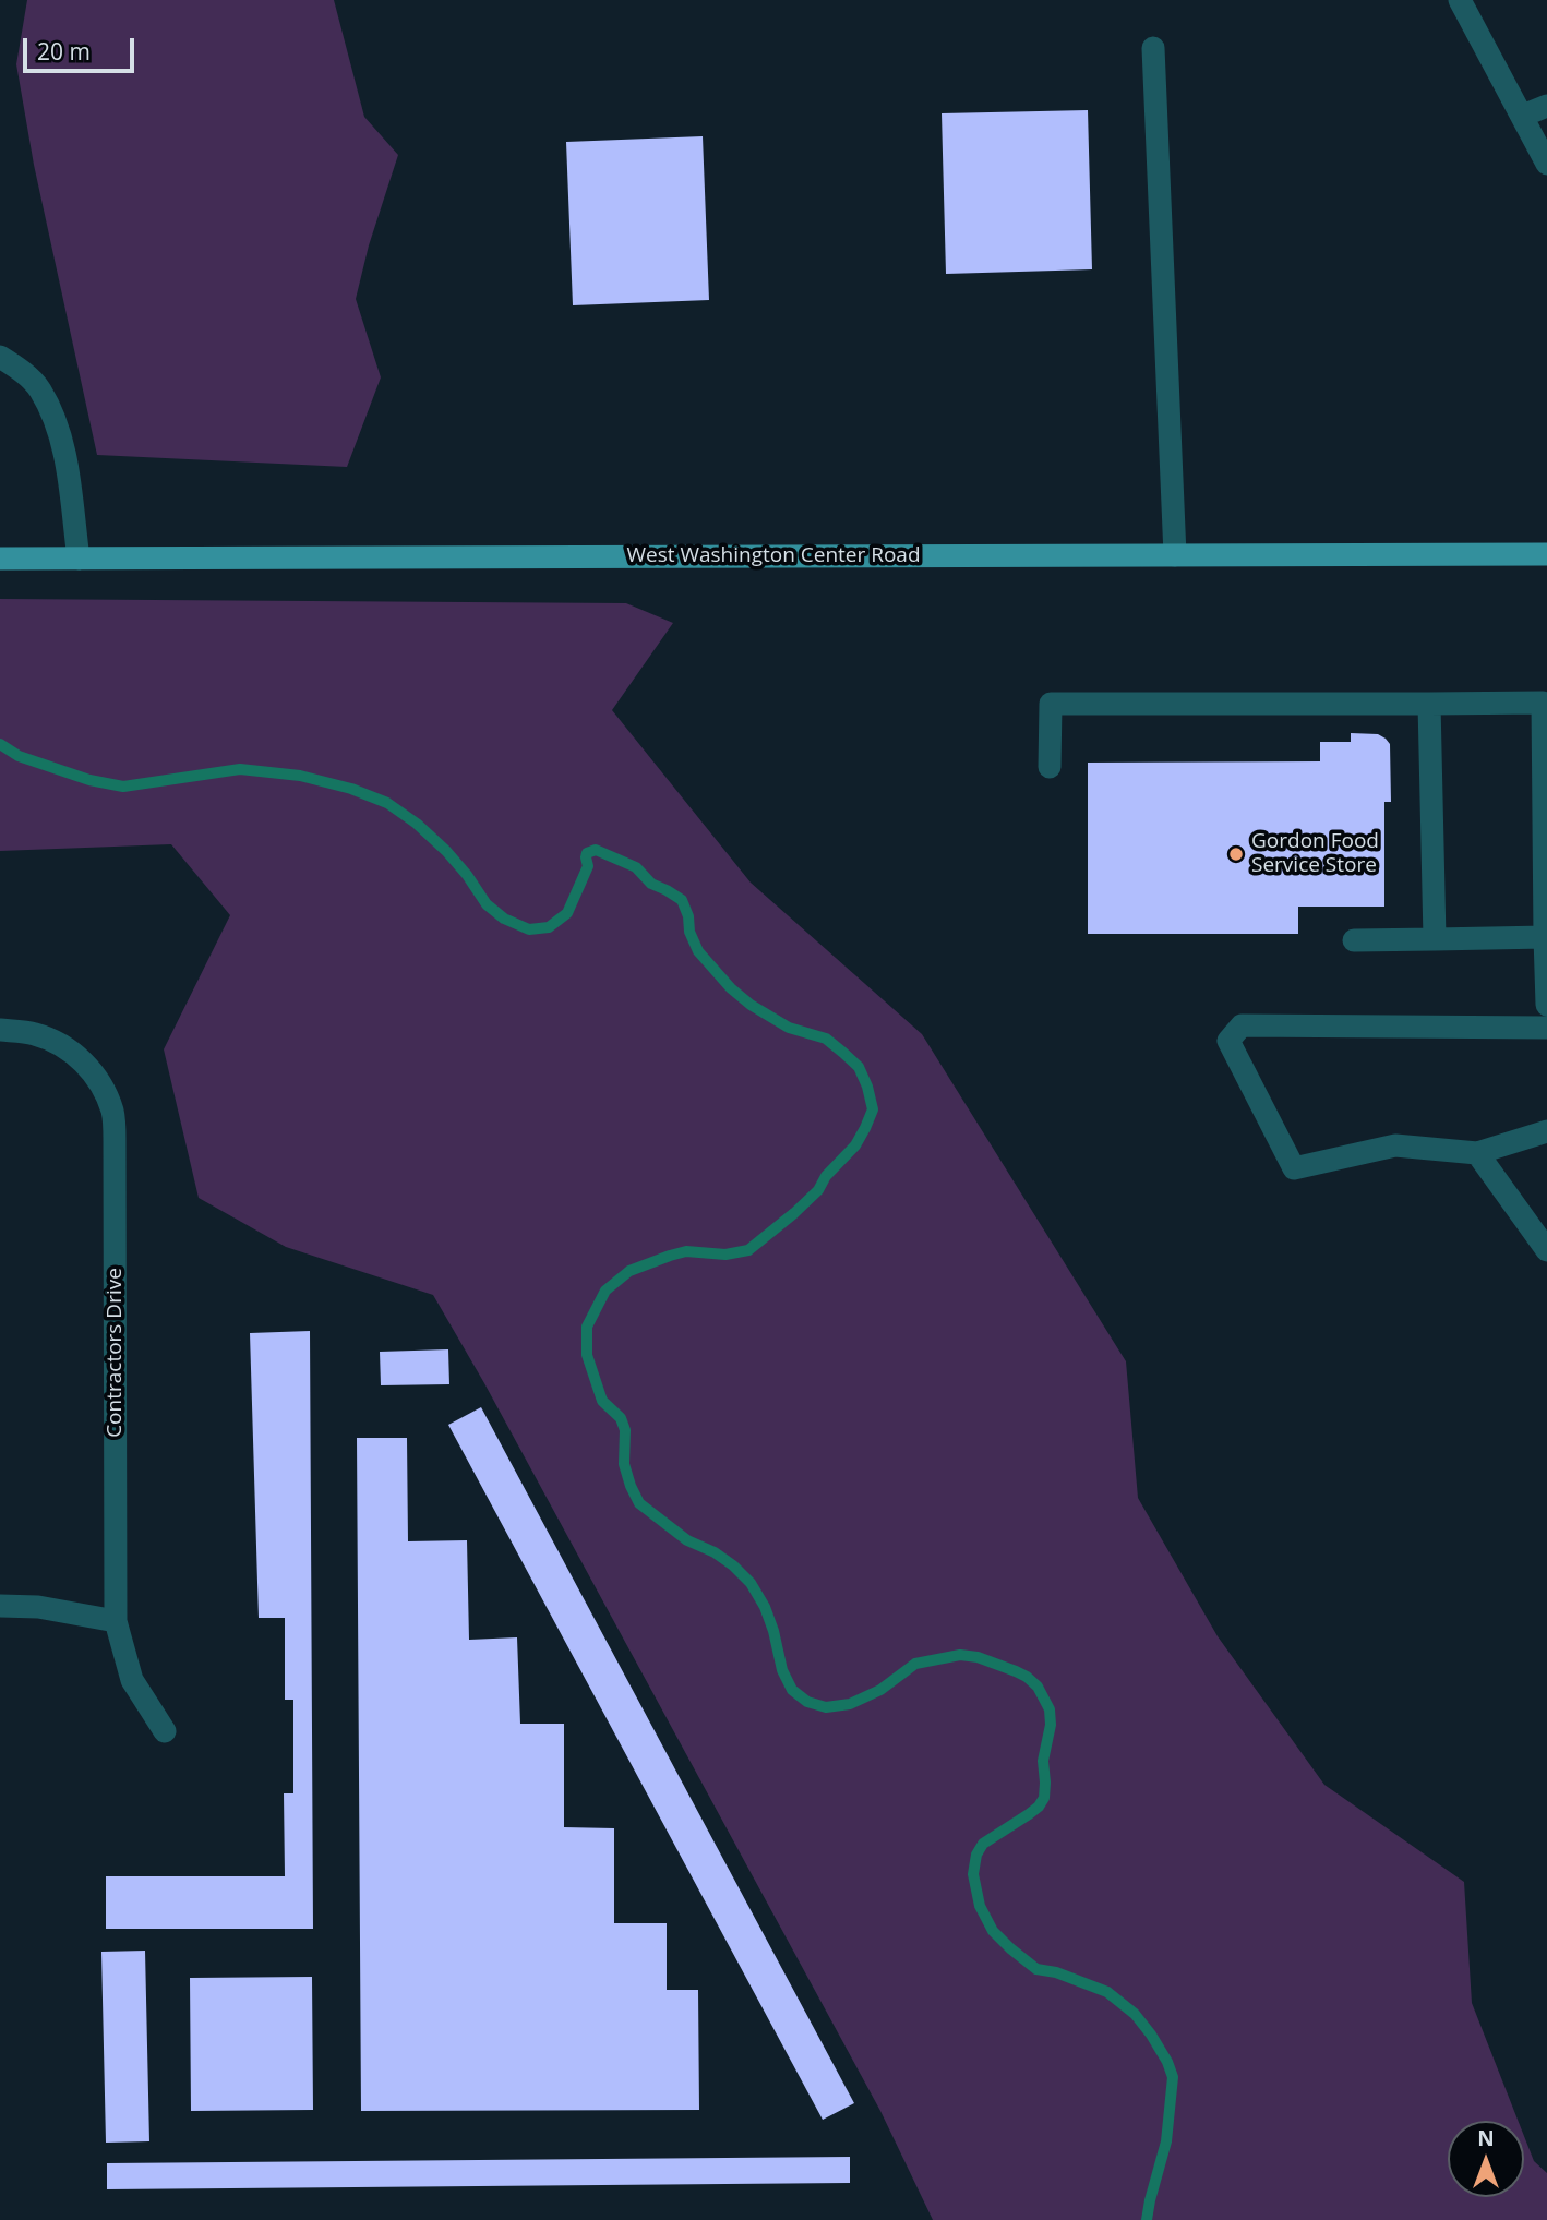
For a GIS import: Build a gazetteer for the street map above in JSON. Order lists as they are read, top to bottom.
{
  "streets": {
    "main road": ["West Washington Center Road"],
    "street": ["Contractors Drive"]
  },
  "places": ["Gordon Food Service Store"],
  "scale_bar": "20 m",
  "north": "top"
}
